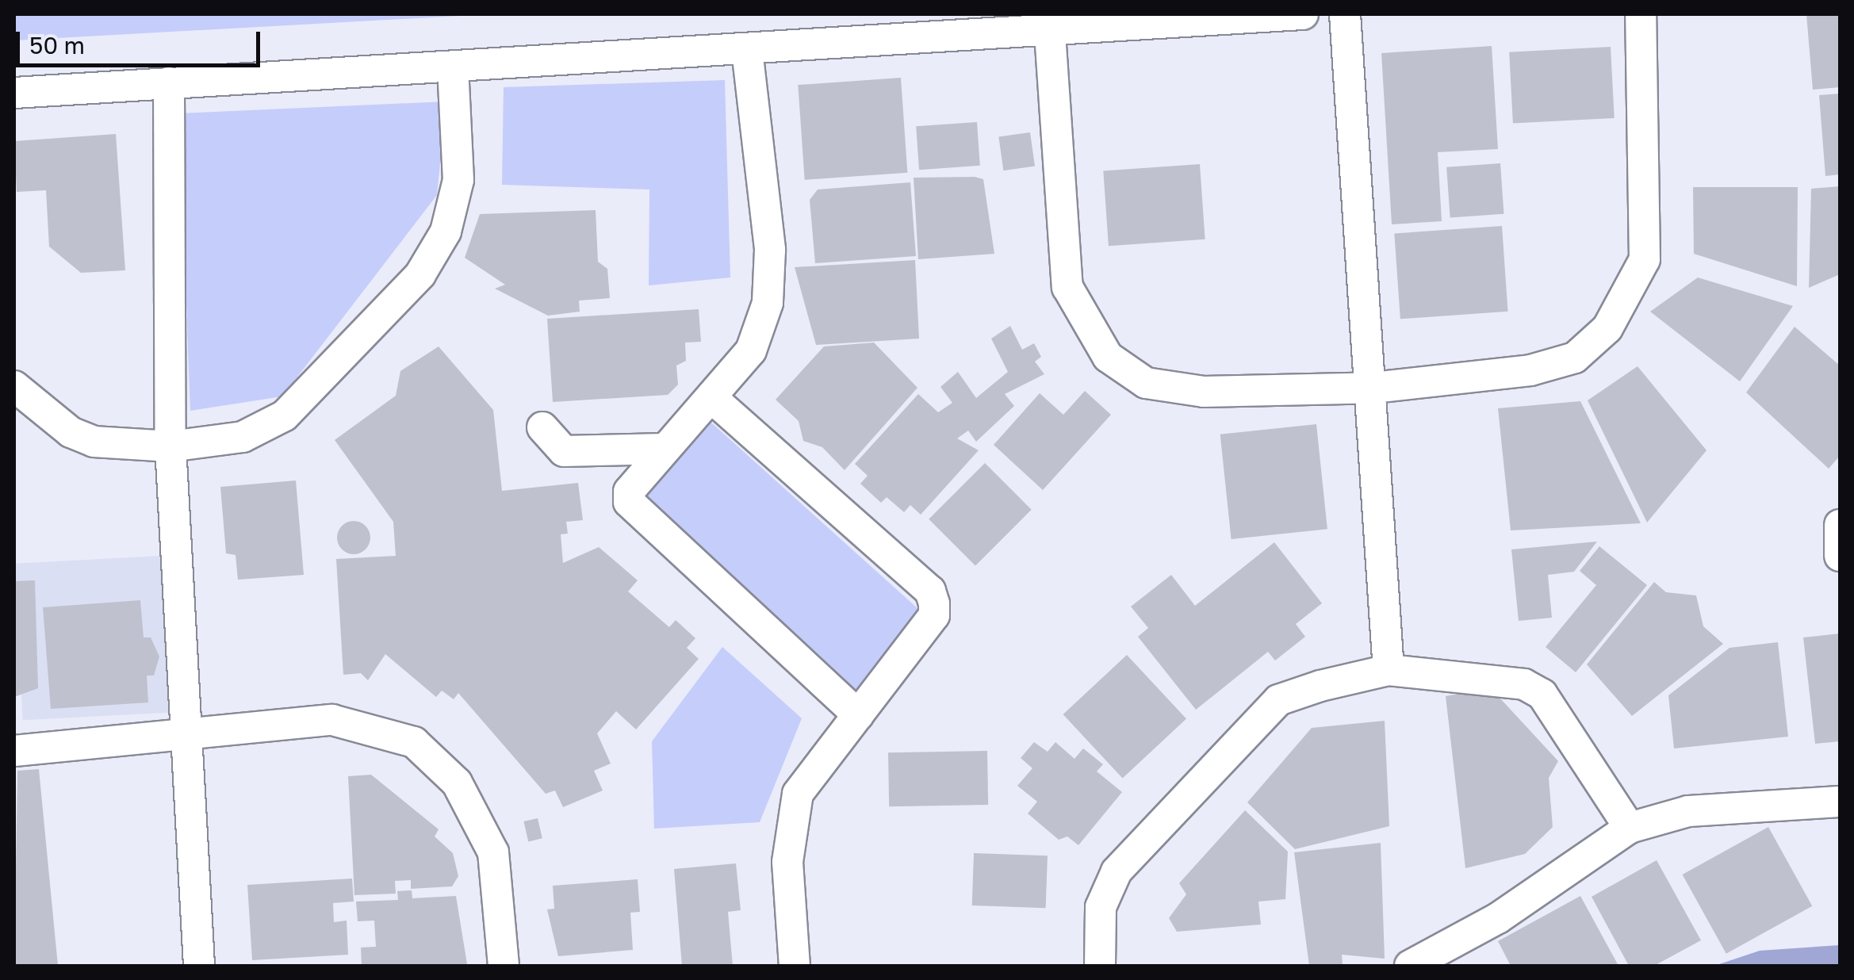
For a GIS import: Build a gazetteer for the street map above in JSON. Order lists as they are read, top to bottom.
{
  "scale_bar": "50 m"
}
